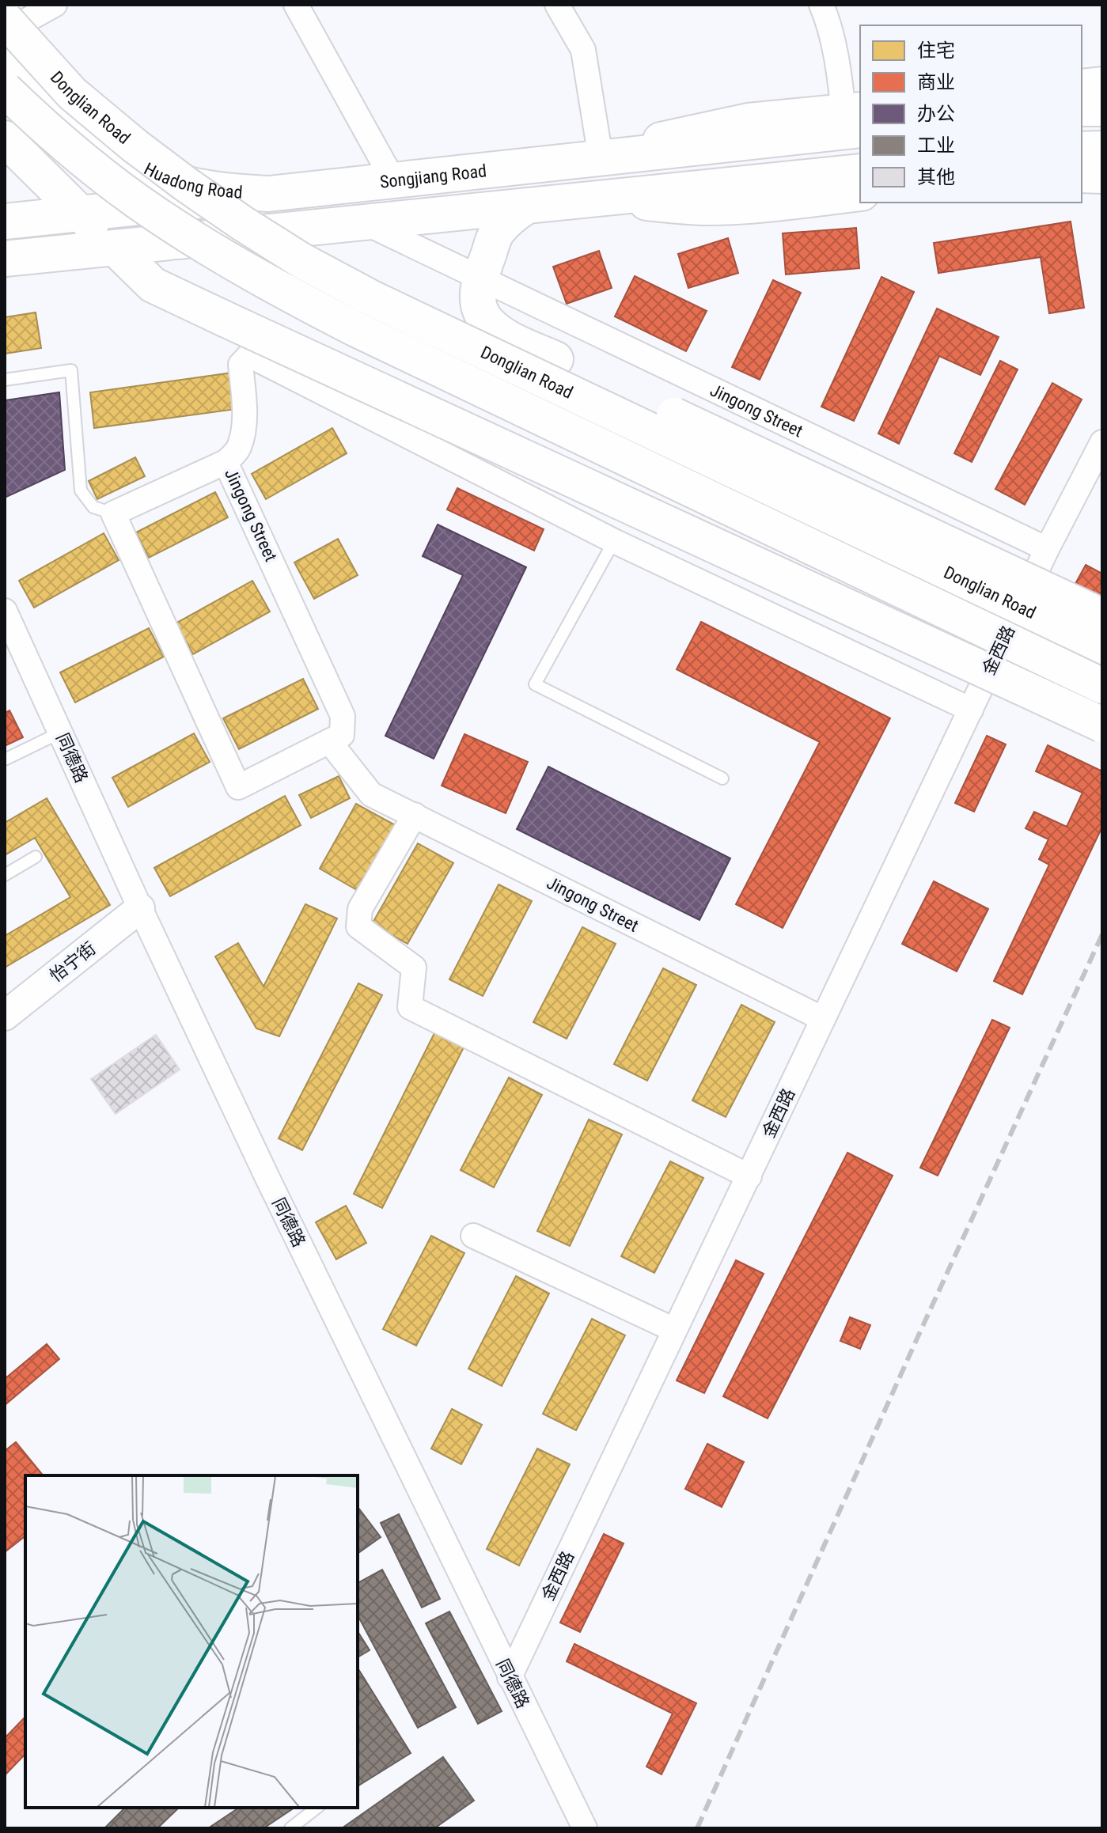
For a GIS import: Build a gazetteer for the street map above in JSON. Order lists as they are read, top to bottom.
{
  "streets": {
    "main road": ["Donglian Road", "Songjiang Road", "Huadong Road"],
    "street": [
      "Jingong Street",
      "金西路",
      "同德路",
      "怡宁街"
    ]
  },
  "crossings": [
    ["Donglian Road", "Huadong Road"],
    ["Songjiang Road", "Huadong Road"],
    ["Jingong Street", "金西路"],
    ["金西路", "同德路"],
    ["同德路", "怡宁街"]
  ],
  "legend": [
    "住宅",
    "商业",
    "办公",
    "工业",
    "其他"
  ]
}
